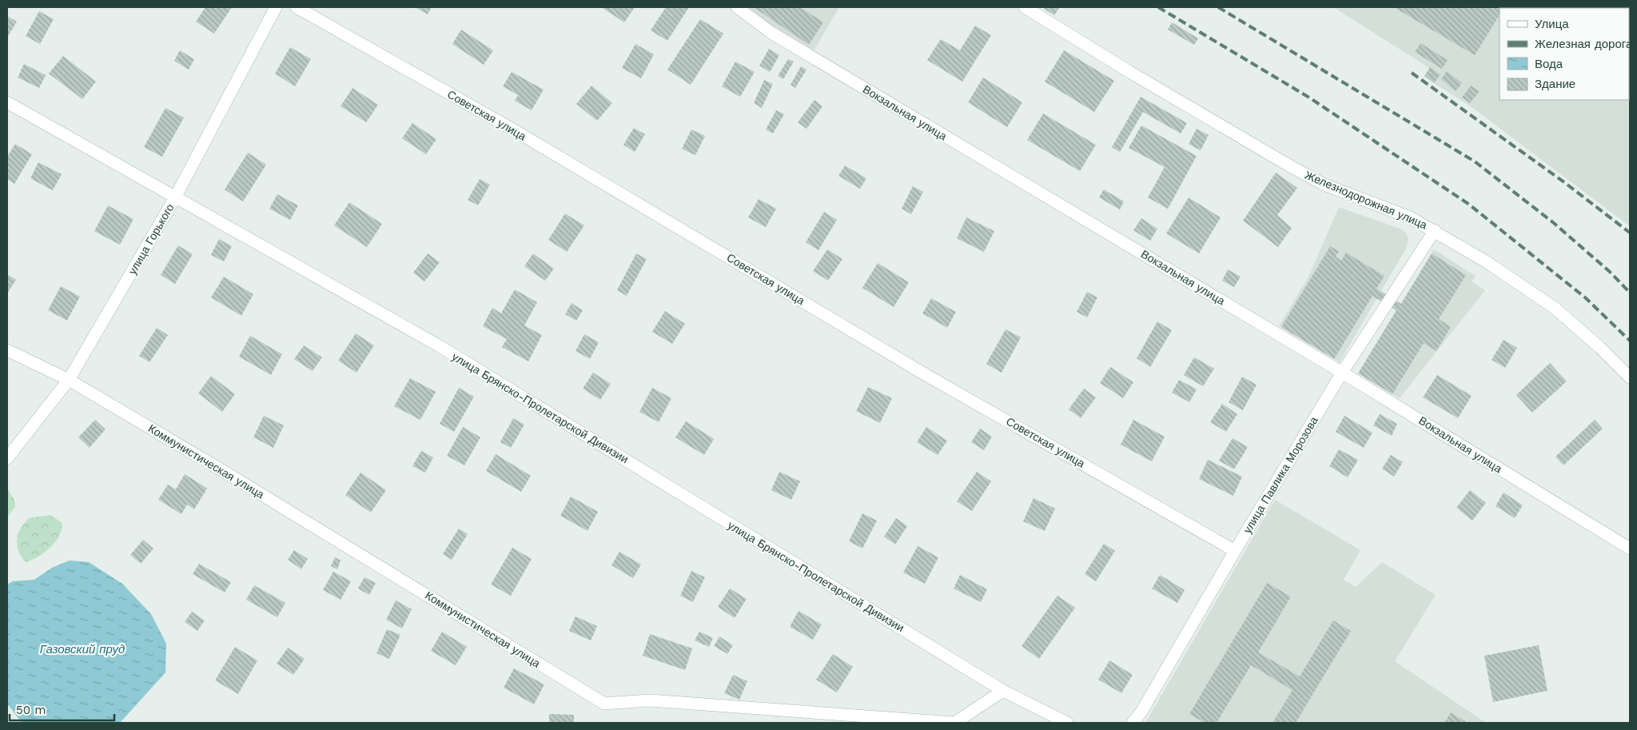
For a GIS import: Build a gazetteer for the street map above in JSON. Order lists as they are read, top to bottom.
{
  "streets": {
    "street": [
      "Вокзальная улица",
      "Советская улица",
      "Железнодорожная улица",
      "улица Горького",
      "улица Брянско-Пролетарской Дивизии",
      "Коммунистическая улица",
      "улица Павлика Морозова"
    ]
  },
  "crossings": [
    ["Вокзальная улица", "улица Павлика Морозова"],
    ["Советская улица", "улица Павлика Морозова"],
    ["Железнодорожная улица", "улица Павлика Морозова"],
    ["улица Горького", "улица Брянско-Пролетарской Дивизии"],
    ["улица Горького", "Коммунистическая улица"],
    ["улица Брянско-Пролетарской Дивизии", "Коммунистическая улица"]
  ],
  "water": ["Газовский пруд"],
  "legend": [
    "Улица",
    "Железная дорога",
    "Вода",
    "Здание"
  ],
  "scale_bar": "50 m"
}
